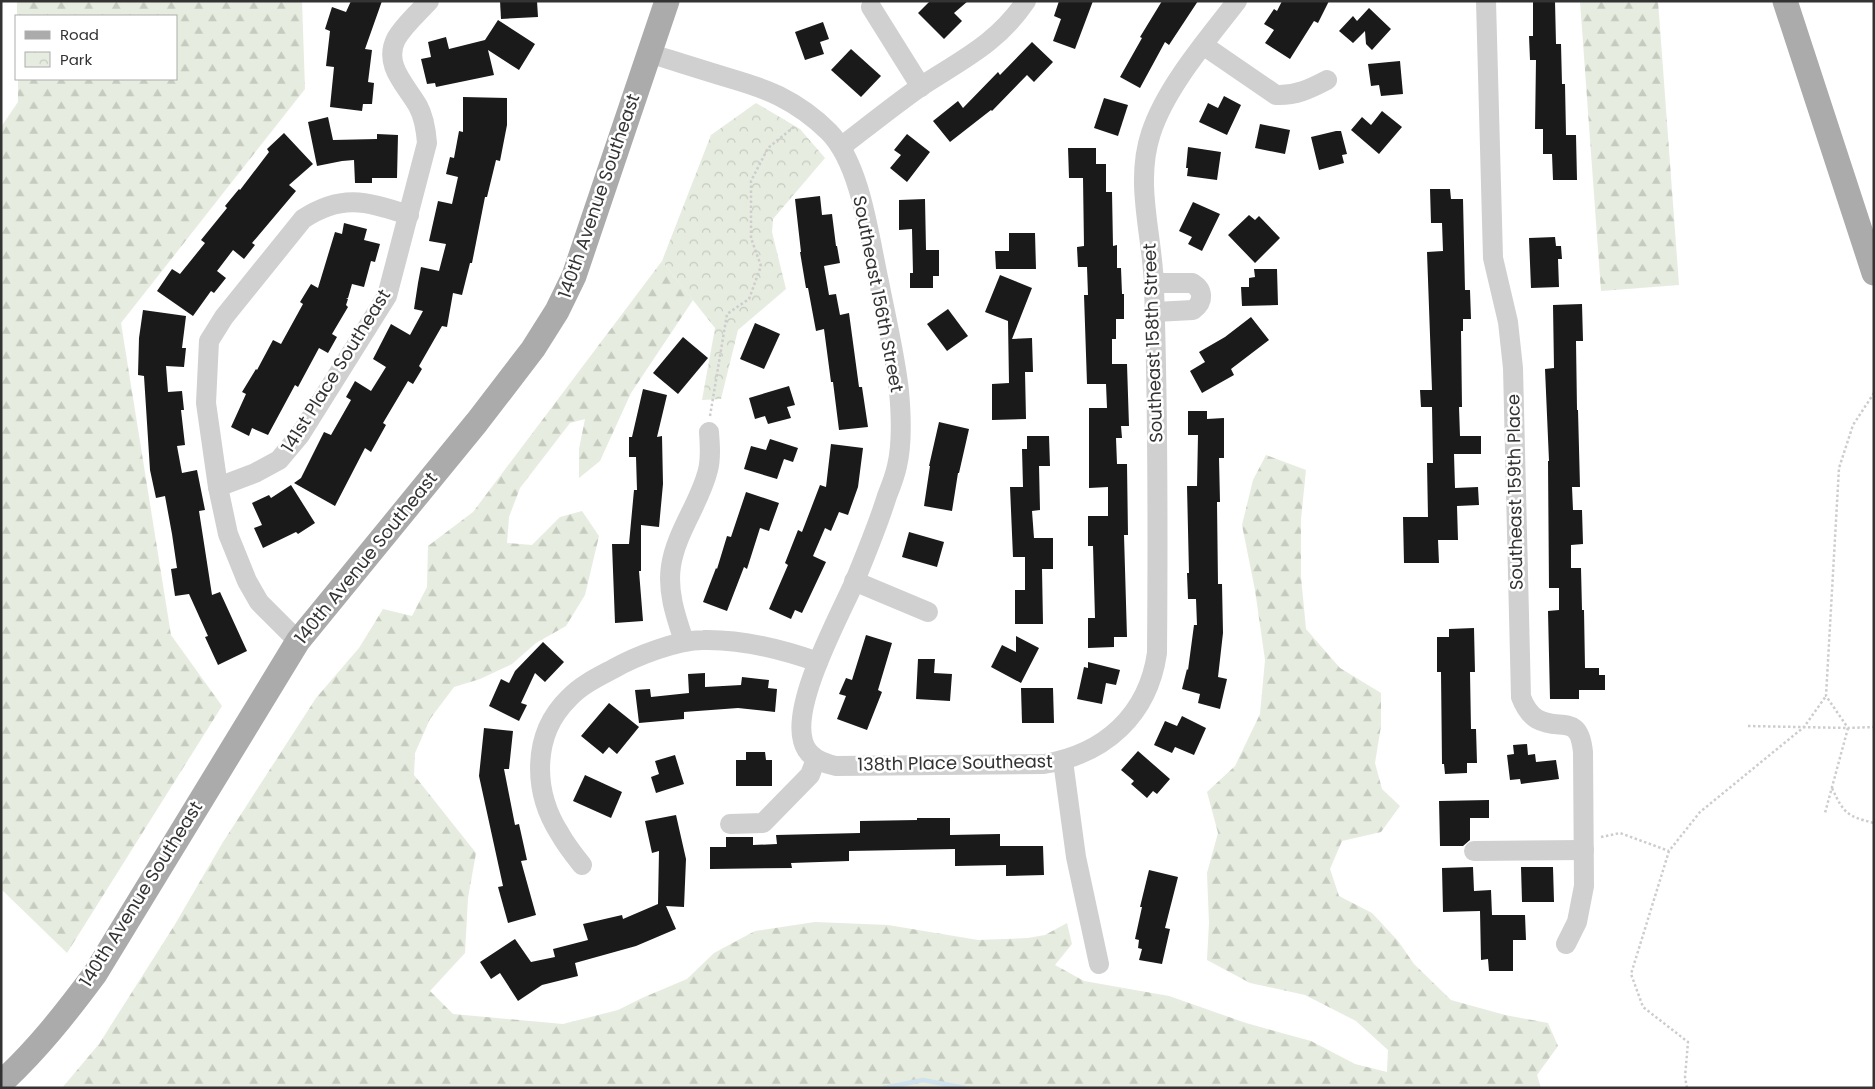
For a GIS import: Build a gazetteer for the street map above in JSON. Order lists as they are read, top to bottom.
{
  "streets": {
    "main road": ["140th Avenue Southeast"],
    "street": [
      "Southeast 156th Street",
      "Southeast 158th Street",
      "141st Place Southeast",
      "Southeast 159th Place",
      "138th Place Southeast"
    ]
  },
  "crossings": [
    ["140th Avenue Southeast", "Southeast 156th Street"],
    ["Southeast 156th Street", "138th Place Southeast"],
    ["Southeast 158th Street", "138th Place Southeast"]
  ],
  "legend": ["Road", "Park"]
}
